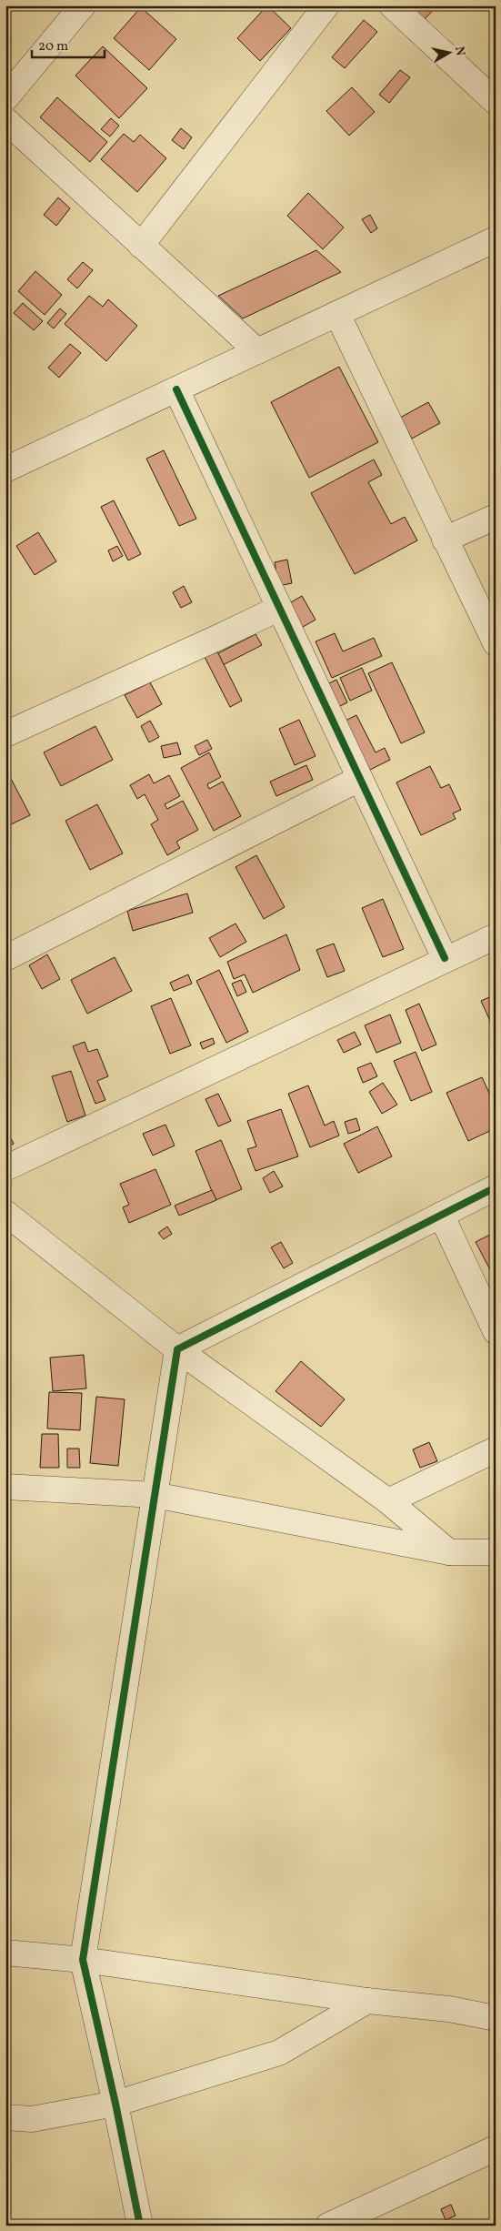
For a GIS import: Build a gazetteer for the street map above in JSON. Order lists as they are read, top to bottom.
{
  "scale_bar": "20 m",
  "north": "right"
}
